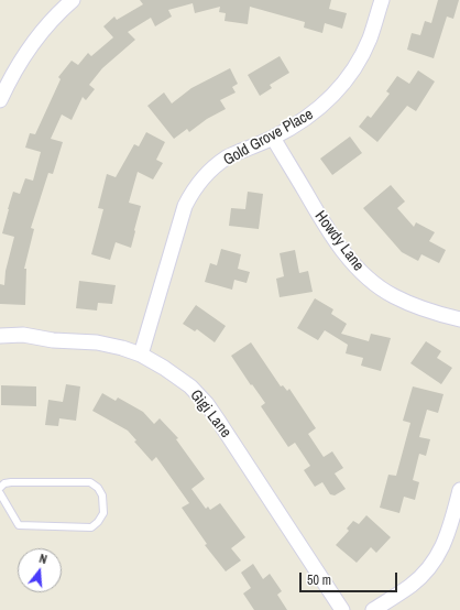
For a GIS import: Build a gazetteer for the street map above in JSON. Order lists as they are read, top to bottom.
{
  "streets": {
    "street": ["Gold Grove Place", "Howdy Lane", "Gigi Lane"]
  },
  "crossings": [
    ["Gold Grove Place", "Howdy Lane"],
    ["Gold Grove Place", "Gigi Lane"]
  ],
  "scale_bar": "50 m",
  "north": "top"
}
